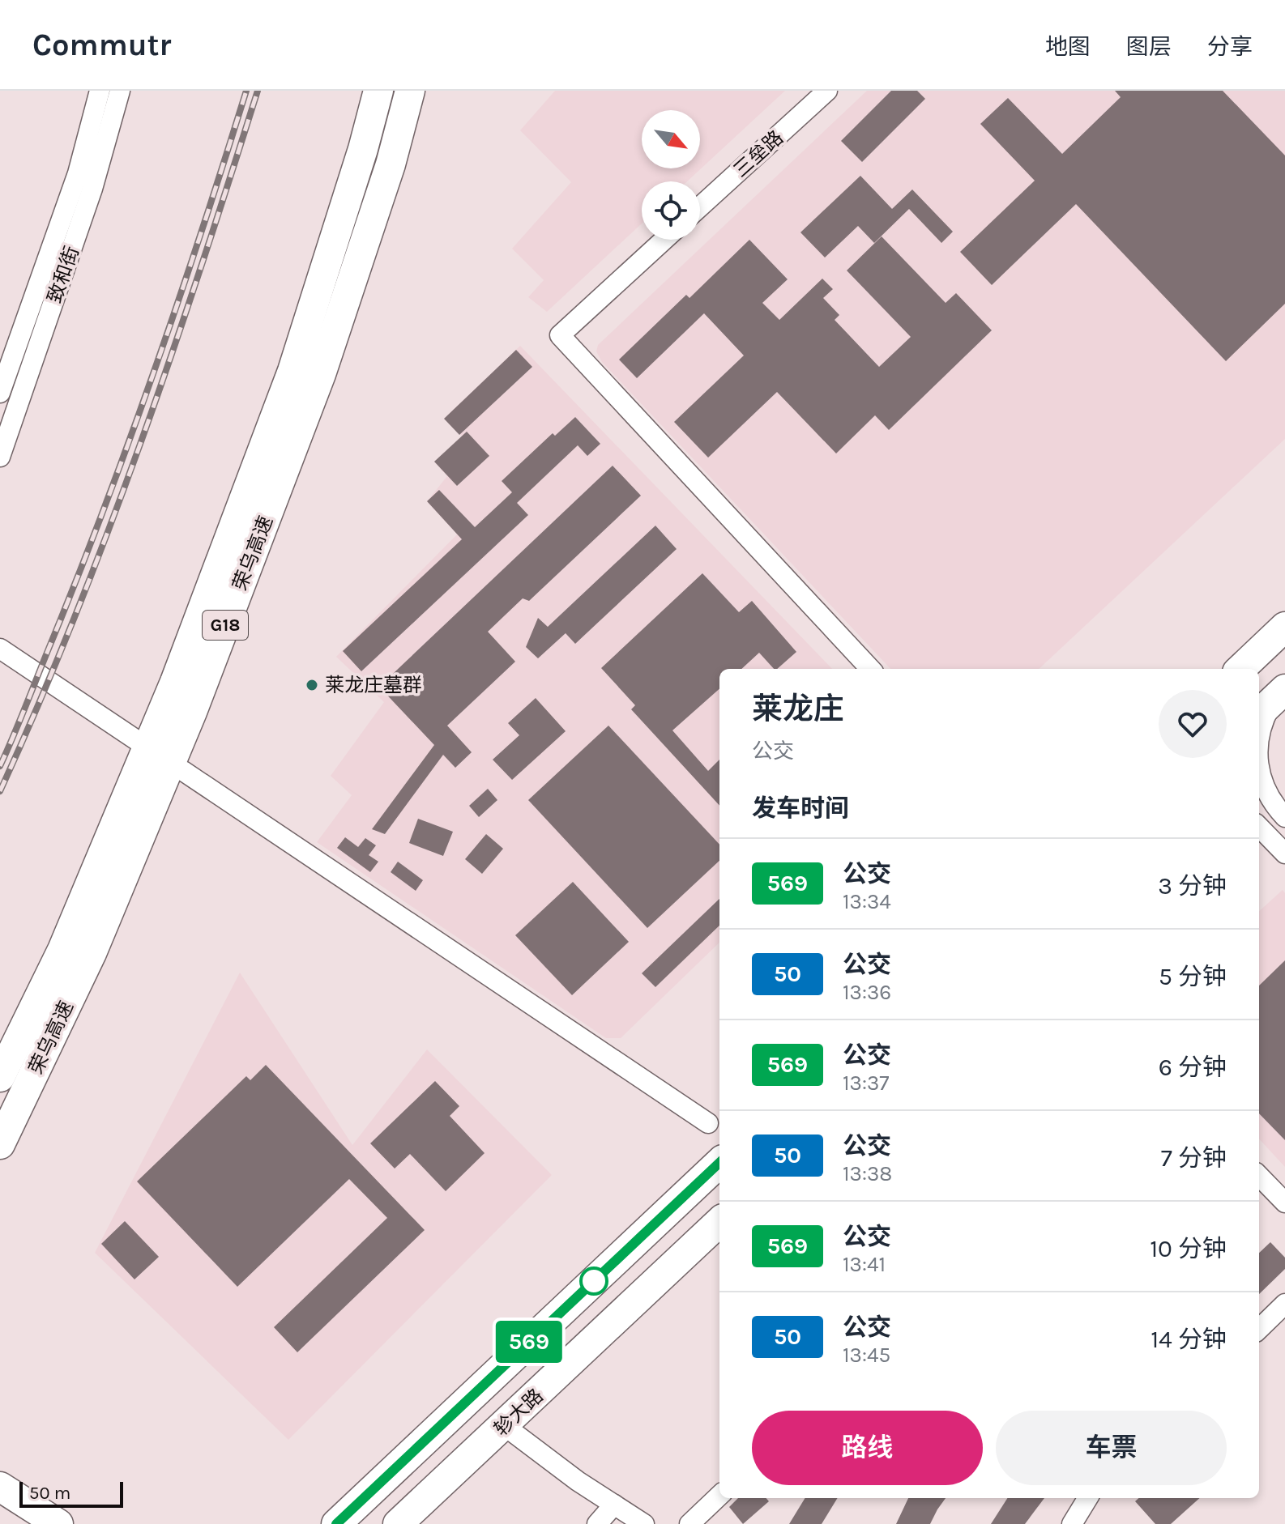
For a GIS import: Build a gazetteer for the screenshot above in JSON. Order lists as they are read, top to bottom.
{
  "streets": {
    "highway": ["荣乌高速", "G18", "轸大路"],
    "street": ["三垒路", "致和街"]
  },
  "places": ["莱龙庄墓群"],
  "lines": ["bus line 569"],
  "scale_bar": "50 m",
  "north": "bottom right",
  "page": {
    "header": "Commutr",
    "nav": ["地图", "图层", "分享"],
    "on_map": "569",
    "heading": [
      ["莱龙庄", "公交"],
      "发车时间"
    ],
    "list": [
      {
        "mark": "569",
        "name": "公交",
        "note": "13:34",
        "value": "3 分钟"
      },
      {
        "mark": "50",
        "name": "公交",
        "note": "13:36",
        "value": "5 分钟"
      },
      {
        "mark": "569",
        "name": "公交",
        "note": "13:37",
        "value": "6 分钟"
      },
      {
        "mark": "50",
        "name": "公交",
        "note": "13:38",
        "value": "7 分钟"
      },
      {
        "mark": "569",
        "name": "公交",
        "note": "13:41",
        "value": "10 分钟"
      },
      {
        "mark": "50",
        "name": "公交",
        "note": "13:45",
        "value": "14 分钟"
      }
    ],
    "buttons": ["路线", "车票"],
    "scale": "50 m"
  }
}
